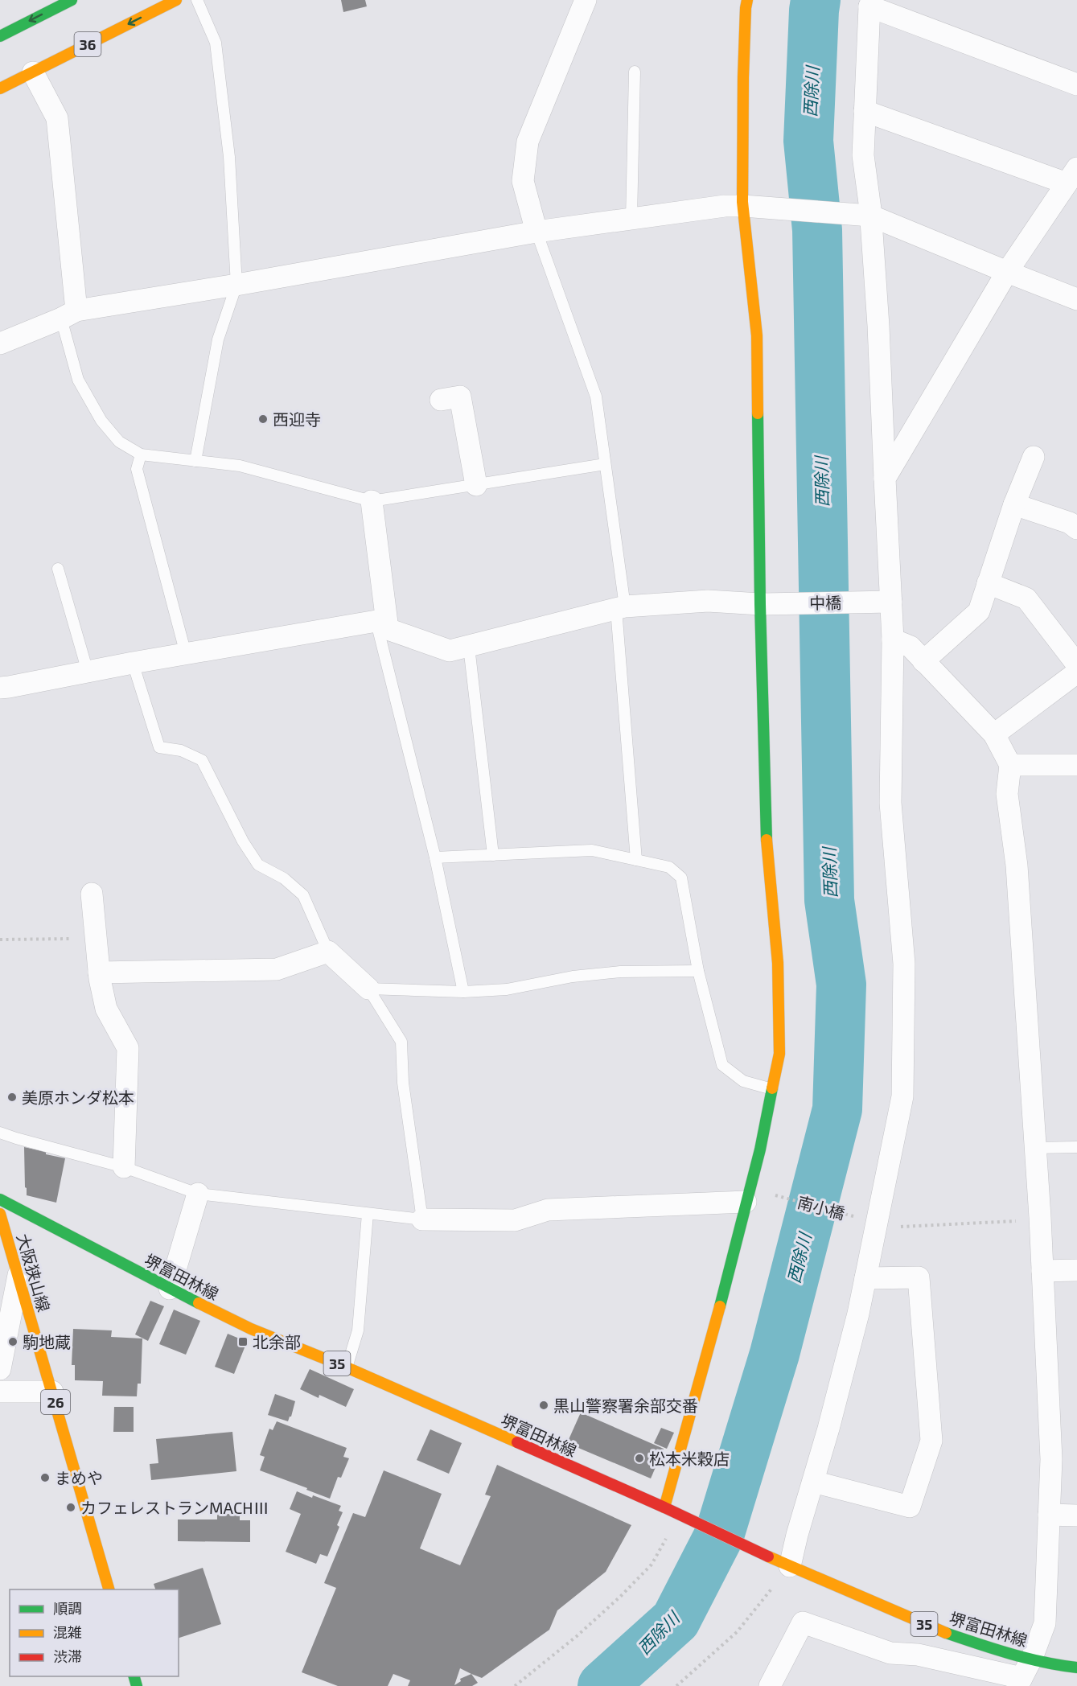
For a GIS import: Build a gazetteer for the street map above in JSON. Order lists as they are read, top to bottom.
{
  "streets": {
    "main road": [
      "36",
      "大阪狭山線",
      "堺富田林線",
      "35",
      "26"
    ],
    "street": ["中橋"],
    "path": ["南小橋"]
  },
  "water": ["西除川"],
  "places": {
    "other": [
      "西迎寺",
      "美原ホンダ松本",
      "駒地蔵",
      "黒山警察署余部交番",
      "松本米穀店",
      "まめや",
      "カフェレストランMACHⅢ"
    ],
    "transit": ["北余部"]
  },
  "legend": ["順調", "混雑", "渋滞"]
}
